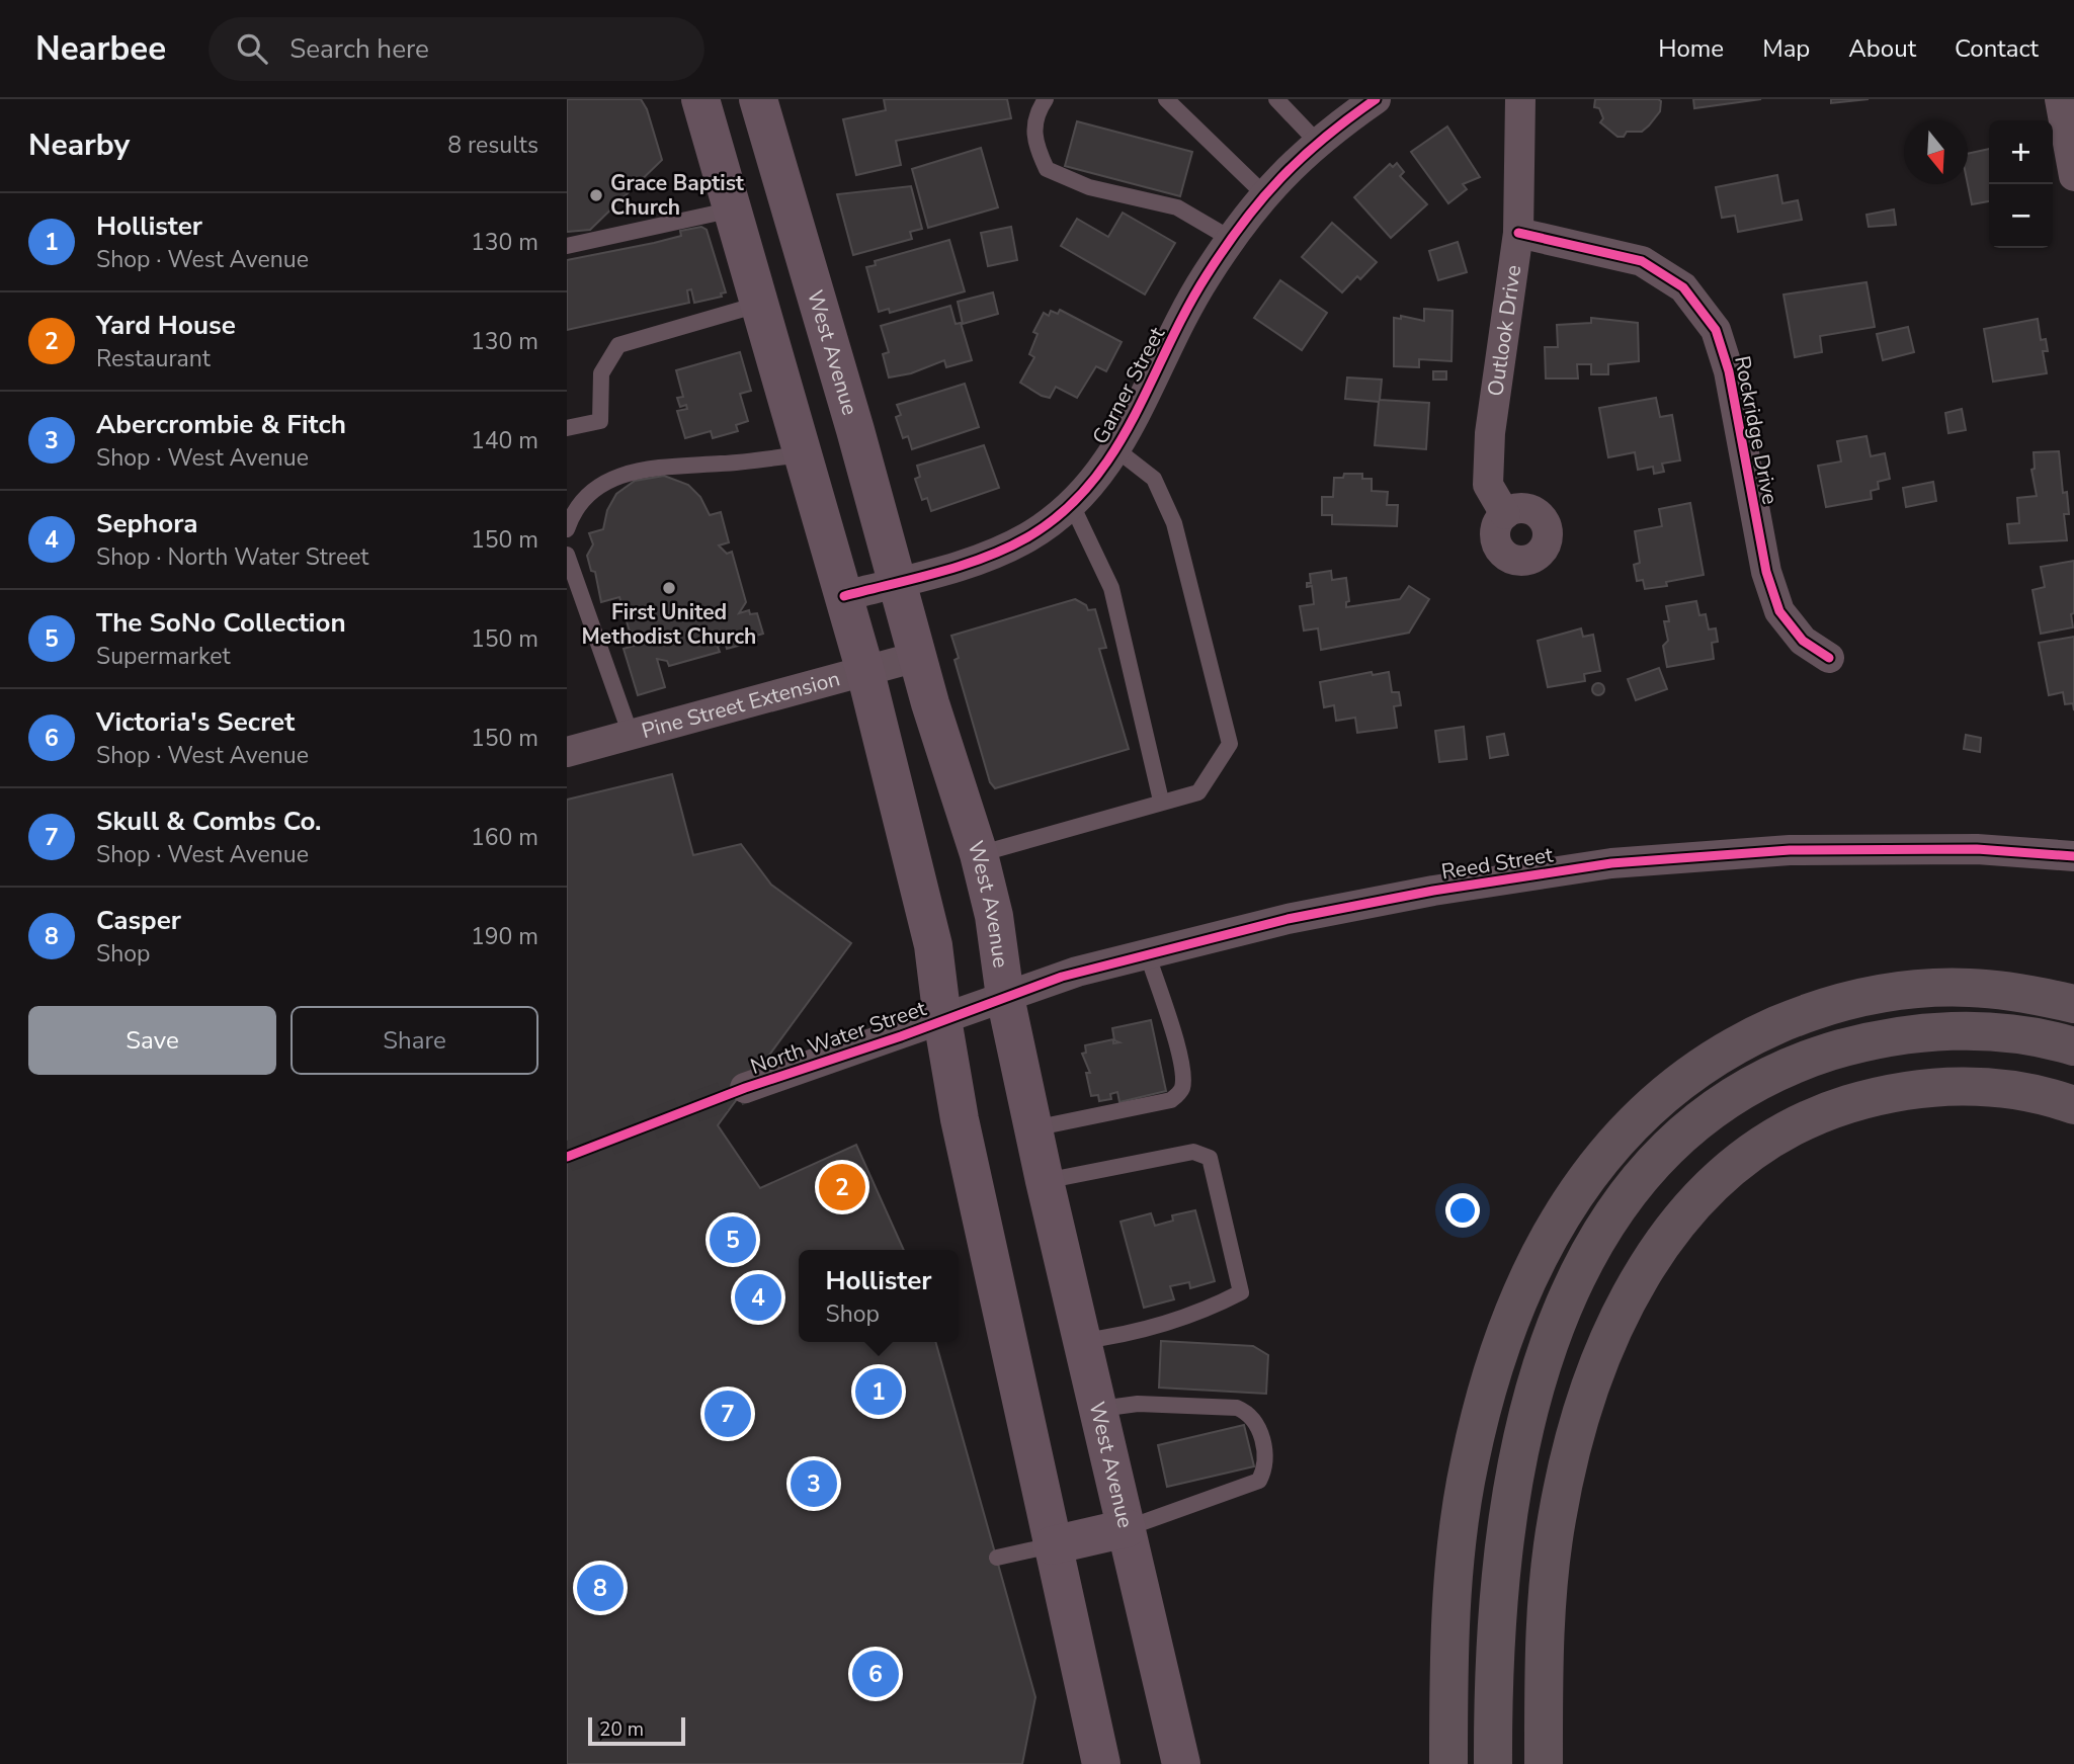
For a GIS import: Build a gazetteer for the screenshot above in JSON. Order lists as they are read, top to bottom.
{
  "streets": {
    "main road": ["West Avenue"],
    "street": [
      "Outlook Drive",
      "Garner Street",
      "Rockridge Drive",
      "Pine Street Extension",
      "Reed Street",
      "North Water Street"
    ]
  },
  "crossings": [
    ["Outlook Drive", "Rockridge Drive"],
    ["West Avenue", "Garner Street"],
    ["West Avenue", "Pine Street Extension"],
    ["West Avenue", "Reed Street"],
    ["Reed Street", "North Water Street"]
  ],
  "places": ["Grace Baptist Church", "First United Methodist Church"],
  "scale_bar": "20 m",
  "north": "bottom",
  "page": {
    "header": "Nearbee",
    "search": "Search here",
    "nav": [
      "Home",
      "Map",
      "About",
      "Contact"
    ],
    "heading": ["Nearby", "8 results"],
    "map_buttons": ["+", "−"],
    "list": [
      {
        "mark": "1",
        "name": "Hollister",
        "note": "Shop · West Avenue",
        "value": "130 m"
      },
      {
        "mark": "2",
        "name": "Yard House",
        "note": "Restaurant",
        "value": "130 m"
      },
      {
        "mark": "3",
        "name": "Abercrombie & Fitch",
        "note": "Shop · West Avenue",
        "value": "140 m"
      },
      {
        "mark": "4",
        "name": "Sephora",
        "note": "Shop · North Water Street",
        "value": "150 m"
      },
      {
        "mark": "5",
        "name": "The SoNo Collection",
        "note": "Supermarket",
        "value": "150 m"
      },
      {
        "mark": "6",
        "name": "Victoria's Secret",
        "note": "Shop · West Avenue",
        "value": "150 m"
      },
      {
        "mark": "7",
        "name": "Skull & Combs Co.",
        "note": "Shop · West Avenue",
        "value": "160 m"
      },
      {
        "mark": "8",
        "name": "Casper",
        "note": "Shop",
        "value": "190 m"
      }
    ],
    "buttons": ["Save", "Share"],
    "pins": [
      "2",
      "5",
      "4",
      "1",
      "7",
      "3",
      "8",
      "6"
    ],
    "popup": ["Hollister", "Shop"],
    "scale": "20 m"
  }
}
